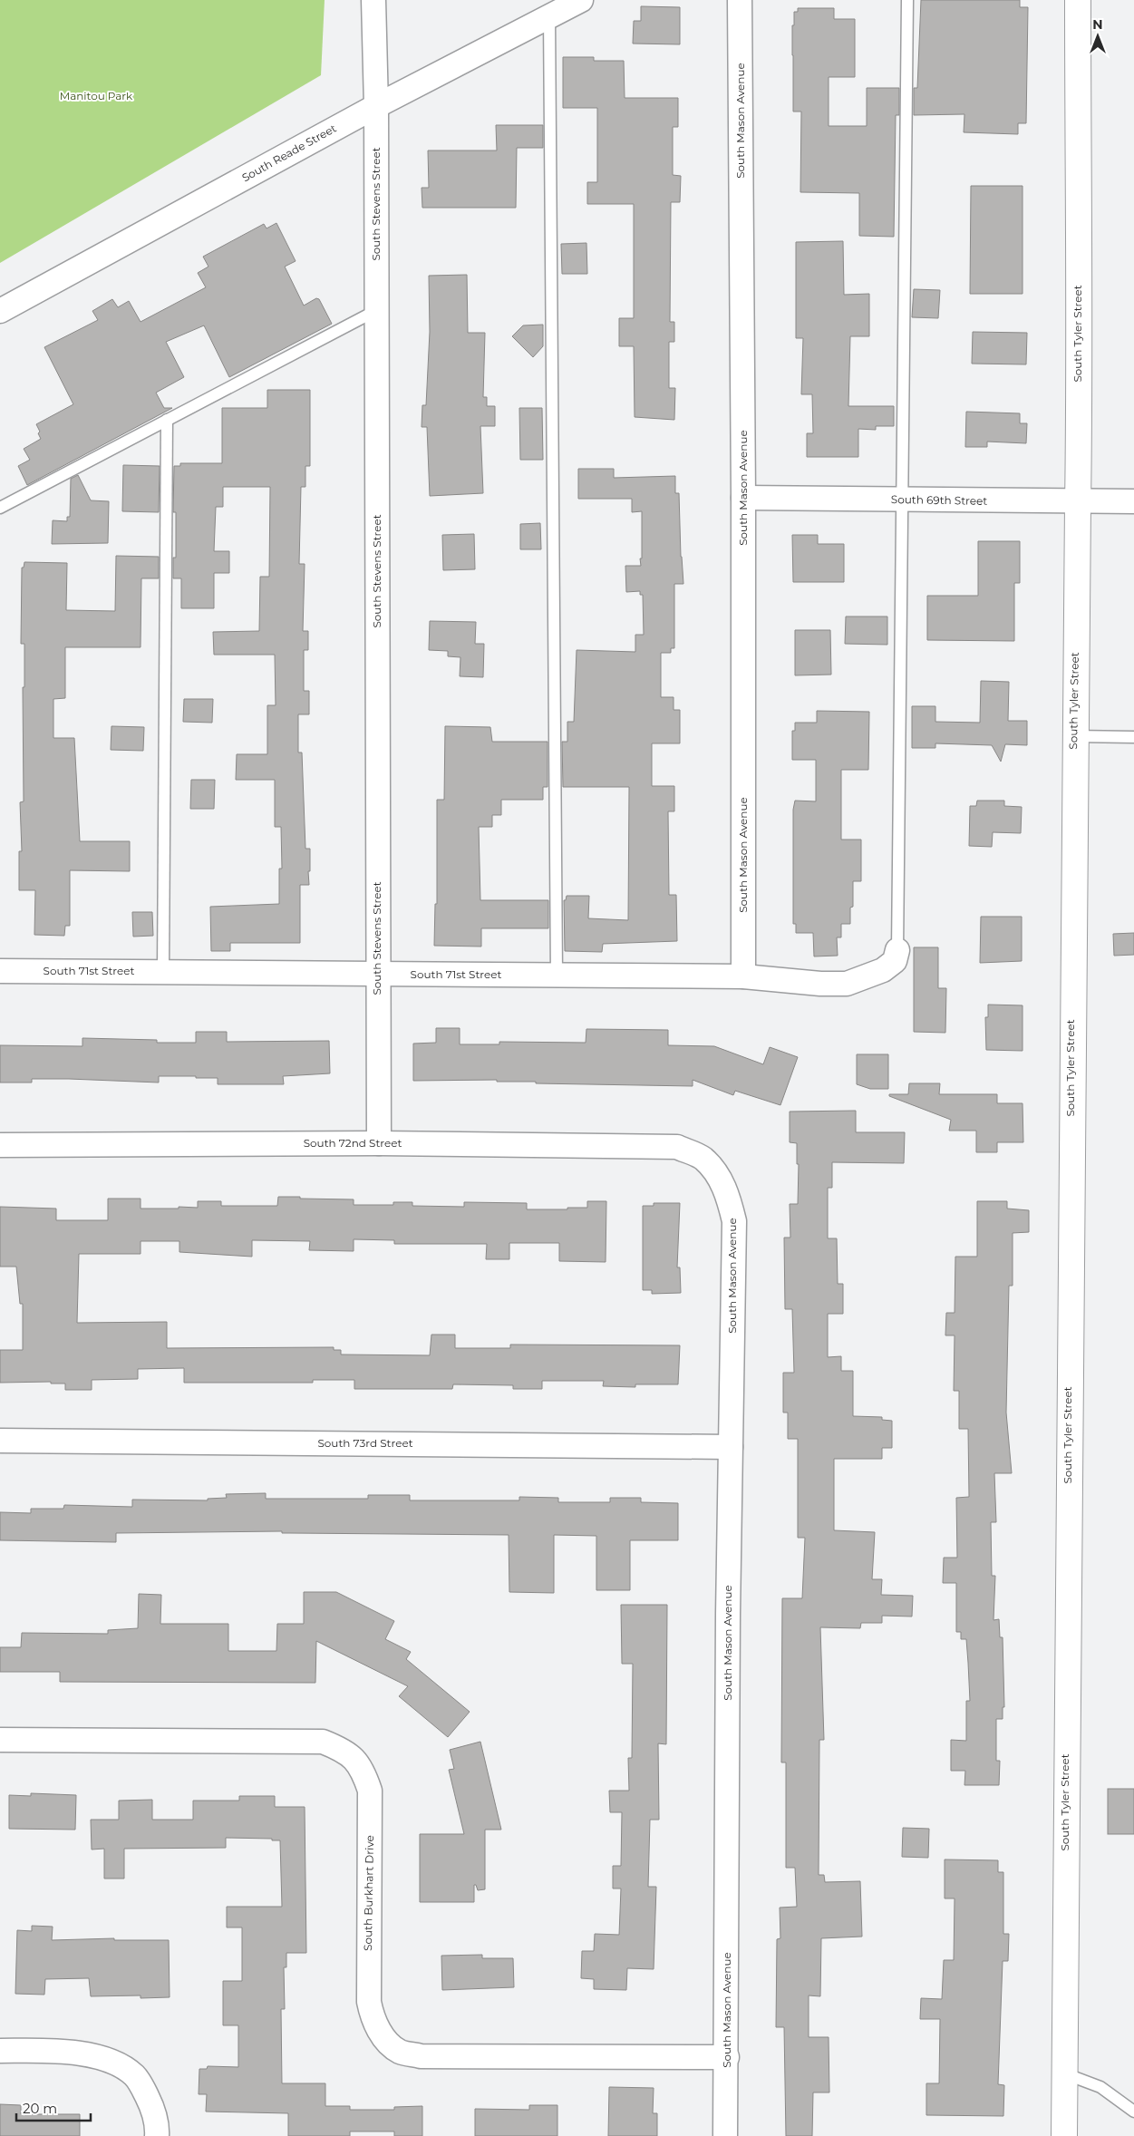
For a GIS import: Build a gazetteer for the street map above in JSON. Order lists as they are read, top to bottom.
{
  "streets": {
    "street": [
      "South Mason Avenue",
      "South Reade Street",
      "South Stevens Street",
      "South Tyler Street",
      "South 69th Street",
      "South 71st Street",
      "South 72nd Street",
      "South 73rd Street",
      "South Burkhart Drive"
    ]
  },
  "crossings": [
    ["South Mason Avenue", "South 69th Street"],
    ["South Mason Avenue", "South 71st Street"],
    ["South Mason Avenue", "South 72nd Street"],
    ["South Mason Avenue", "South 73rd Street"],
    ["South Mason Avenue", "South Burkhart Drive"],
    ["South Reade Street", "South Stevens Street"],
    ["South Stevens Street", "South 71st Street"],
    ["South Stevens Street", "South 72nd Street"],
    ["South Tyler Street", "South 69th Street"]
  ],
  "parks": ["Manitou Park"],
  "scale_bar": "20 m",
  "north": "top"
}
